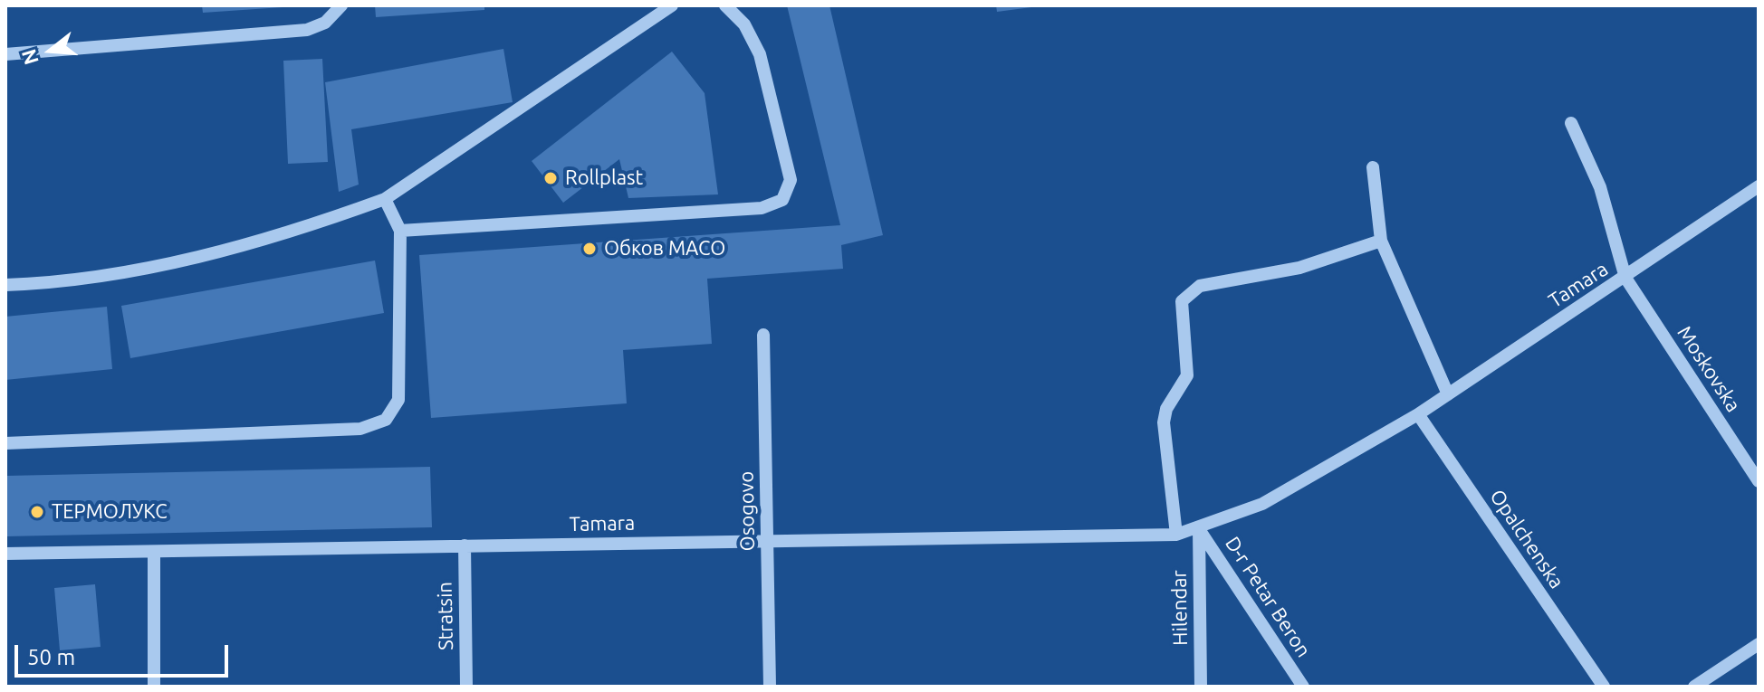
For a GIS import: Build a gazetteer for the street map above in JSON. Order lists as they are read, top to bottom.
{
  "streets": {
    "street": [
      "Tamara",
      "Moskovska",
      "Osogovo",
      "Opalchenska",
      "D-r Petar Beron",
      "Hilendar",
      "Stratsin"
    ]
  },
  "crossings": [
    ["Tamara", "Moskovska"],
    ["Tamara", "Osogovo"],
    ["Tamara", "Opalchenska"],
    ["Tamara", "D-r Petar Beron"],
    ["Tamara", "Hilendar"],
    ["Tamara", "Stratsin"],
    ["D-r Petar Beron", "Hilendar"]
  ],
  "places": ["Rollplast", "Обков MACO", "ТЕРМОЛУКС"],
  "scale_bar": "50 m",
  "north": "left"
}
